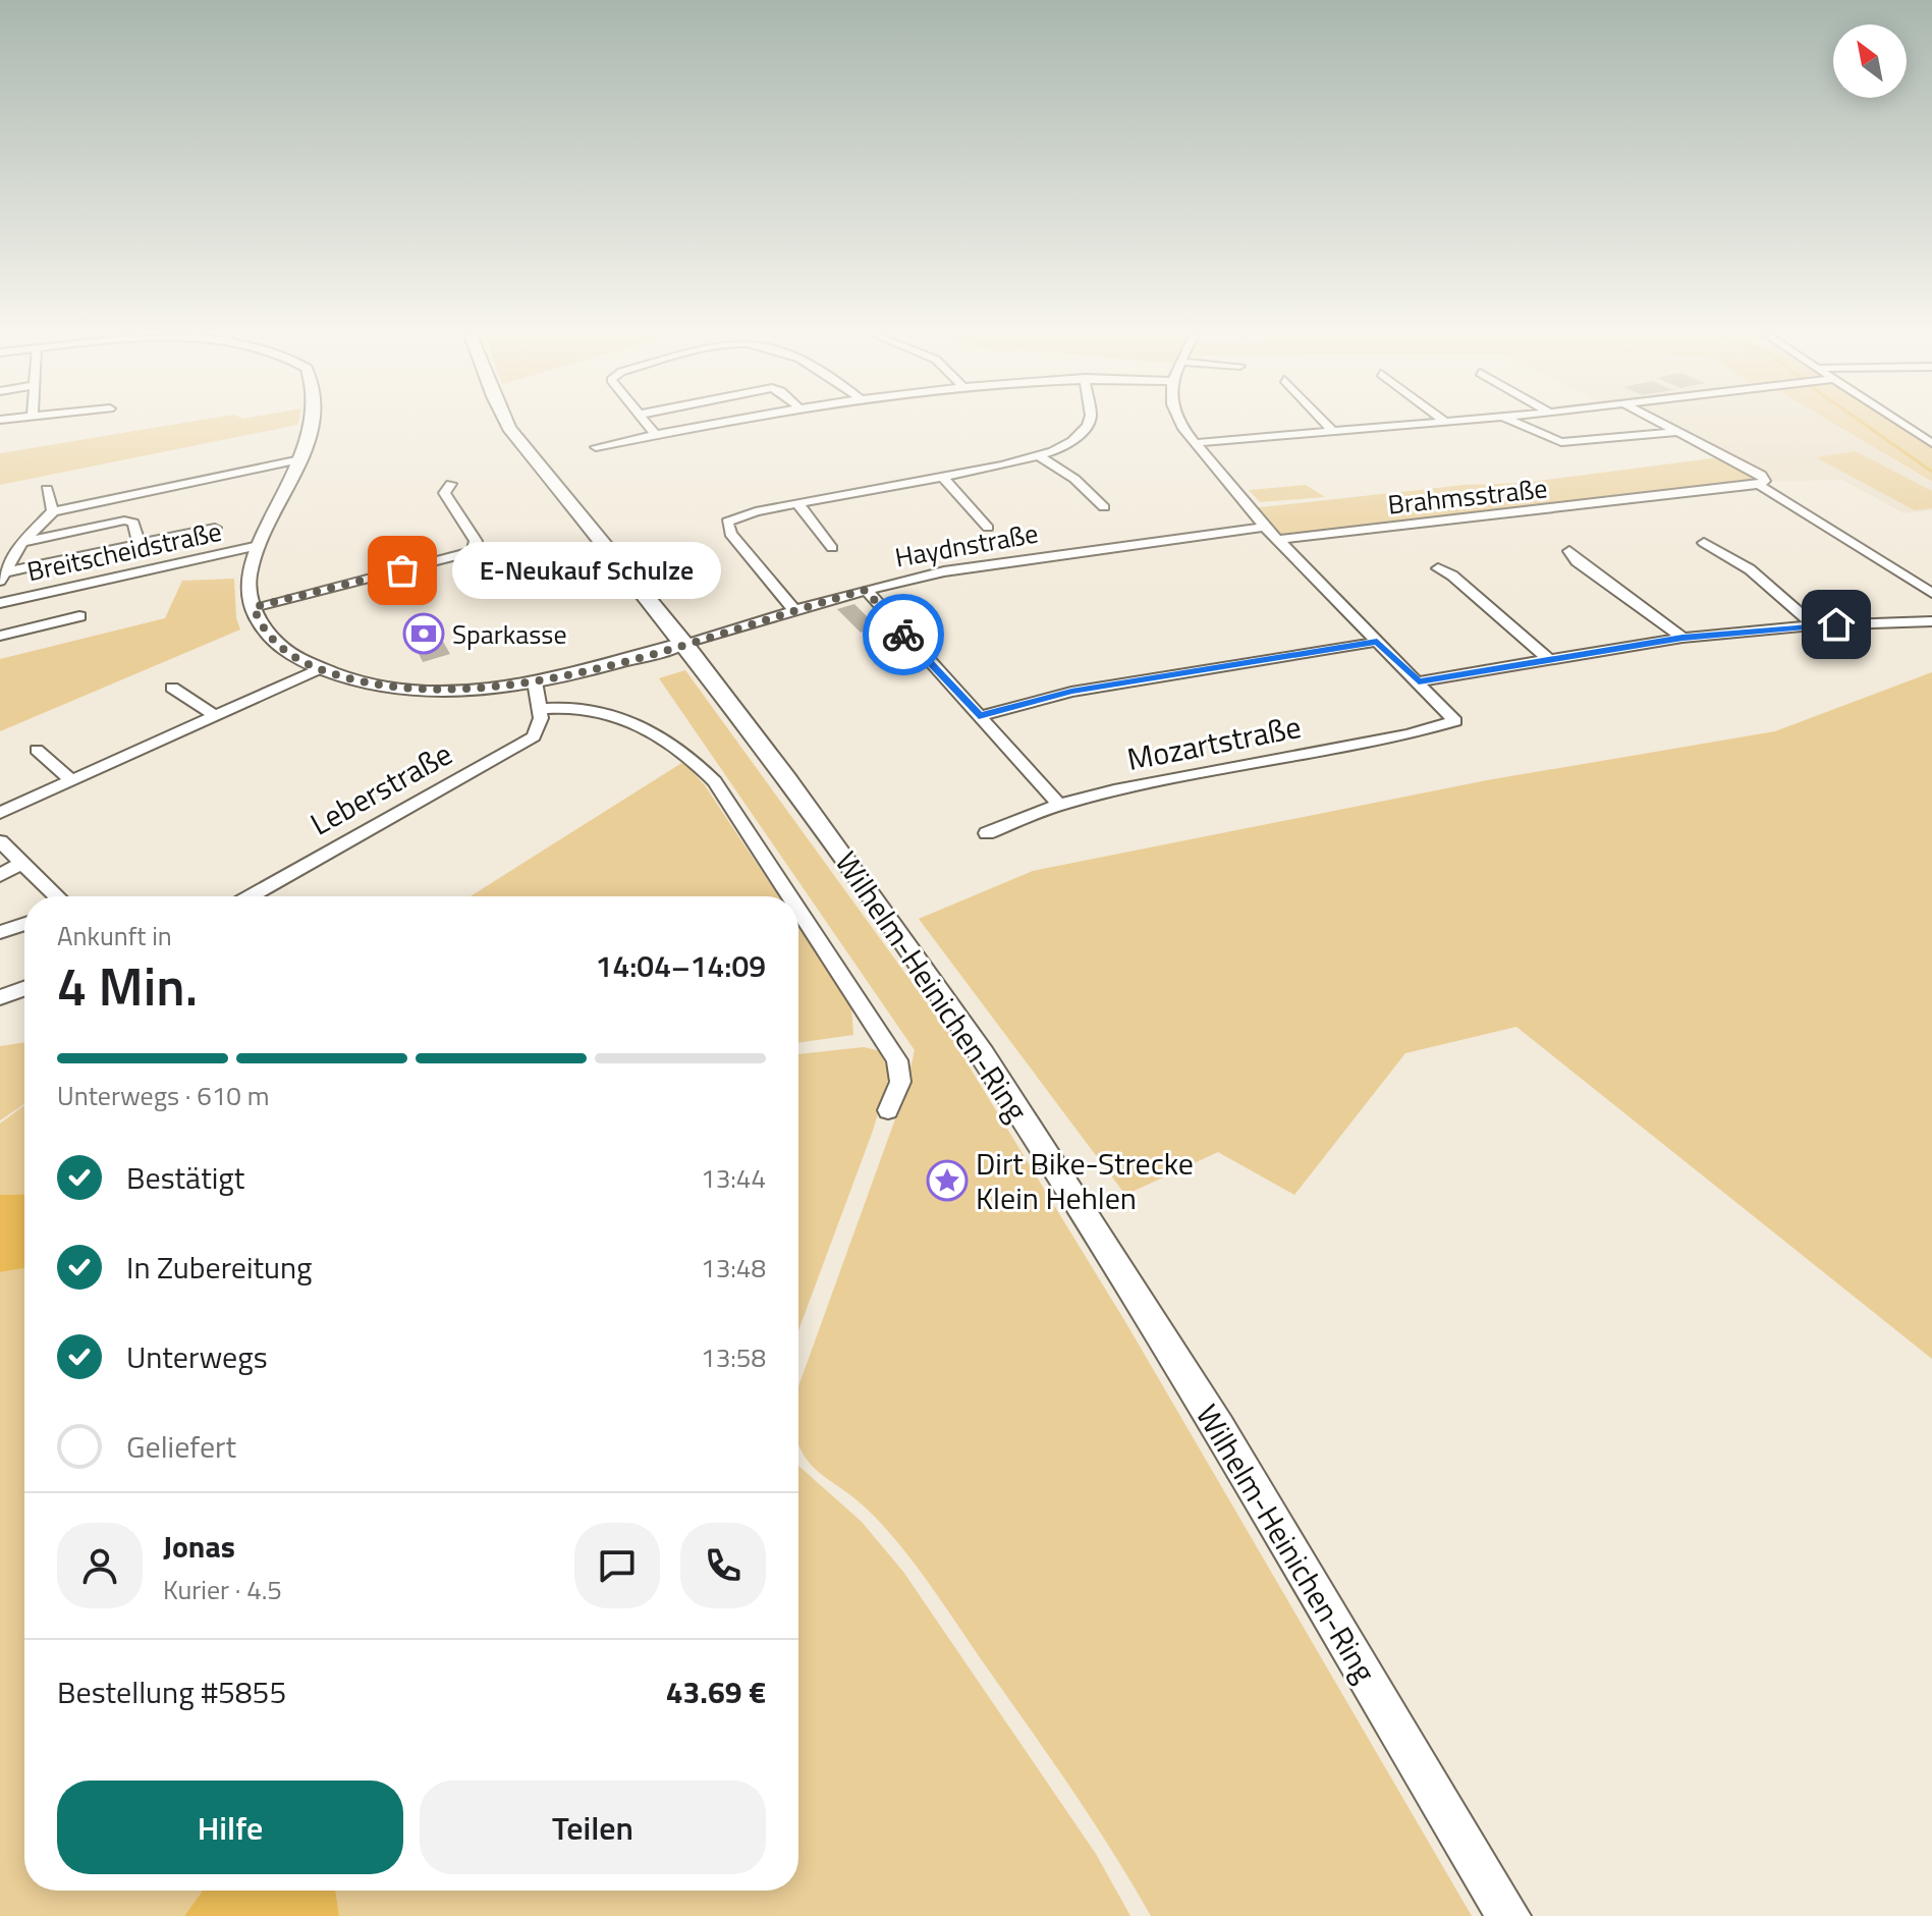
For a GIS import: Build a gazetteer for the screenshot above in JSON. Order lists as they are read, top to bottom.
{
  "streets": {
    "main road": ["Wilhelm-Heinichen-Ring"],
    "street": [
      "Brahmsstraße",
      "Haydnstraße",
      "Breitscheidstraße",
      "Mozartstraße",
      "Leberstraße"
    ]
  },
  "crossings": [
    ["Haydnstraße", "Wilhelm-Heinichen-Ring"]
  ],
  "places": {
    "other": ["E-Neukauf Schulze"],
    "bank": ["Sparkasse"],
    "place": ["Dirt Bike-Strecke Klein Hehlen"]
  },
  "north": "top left",
  "page": {
    "bubble": "E-Neukauf Schulze",
    "heading": ["4 Min.", "Ankunft in", "14:04–14:09"],
    "panel": [
      "Jonas",
      "Kurier · 4.5",
      "Bestellung #5855",
      "43.69 €"
    ],
    "bar": "Unterwegs · 610 m",
    "list": [
      ["Bestätigt", "13:44"],
      ["In Zubereitung", "13:48"],
      ["Unterwegs", "13:58"],
      "Geliefert"
    ],
    "buttons": ["Hilfe", "Teilen"]
  }
}
